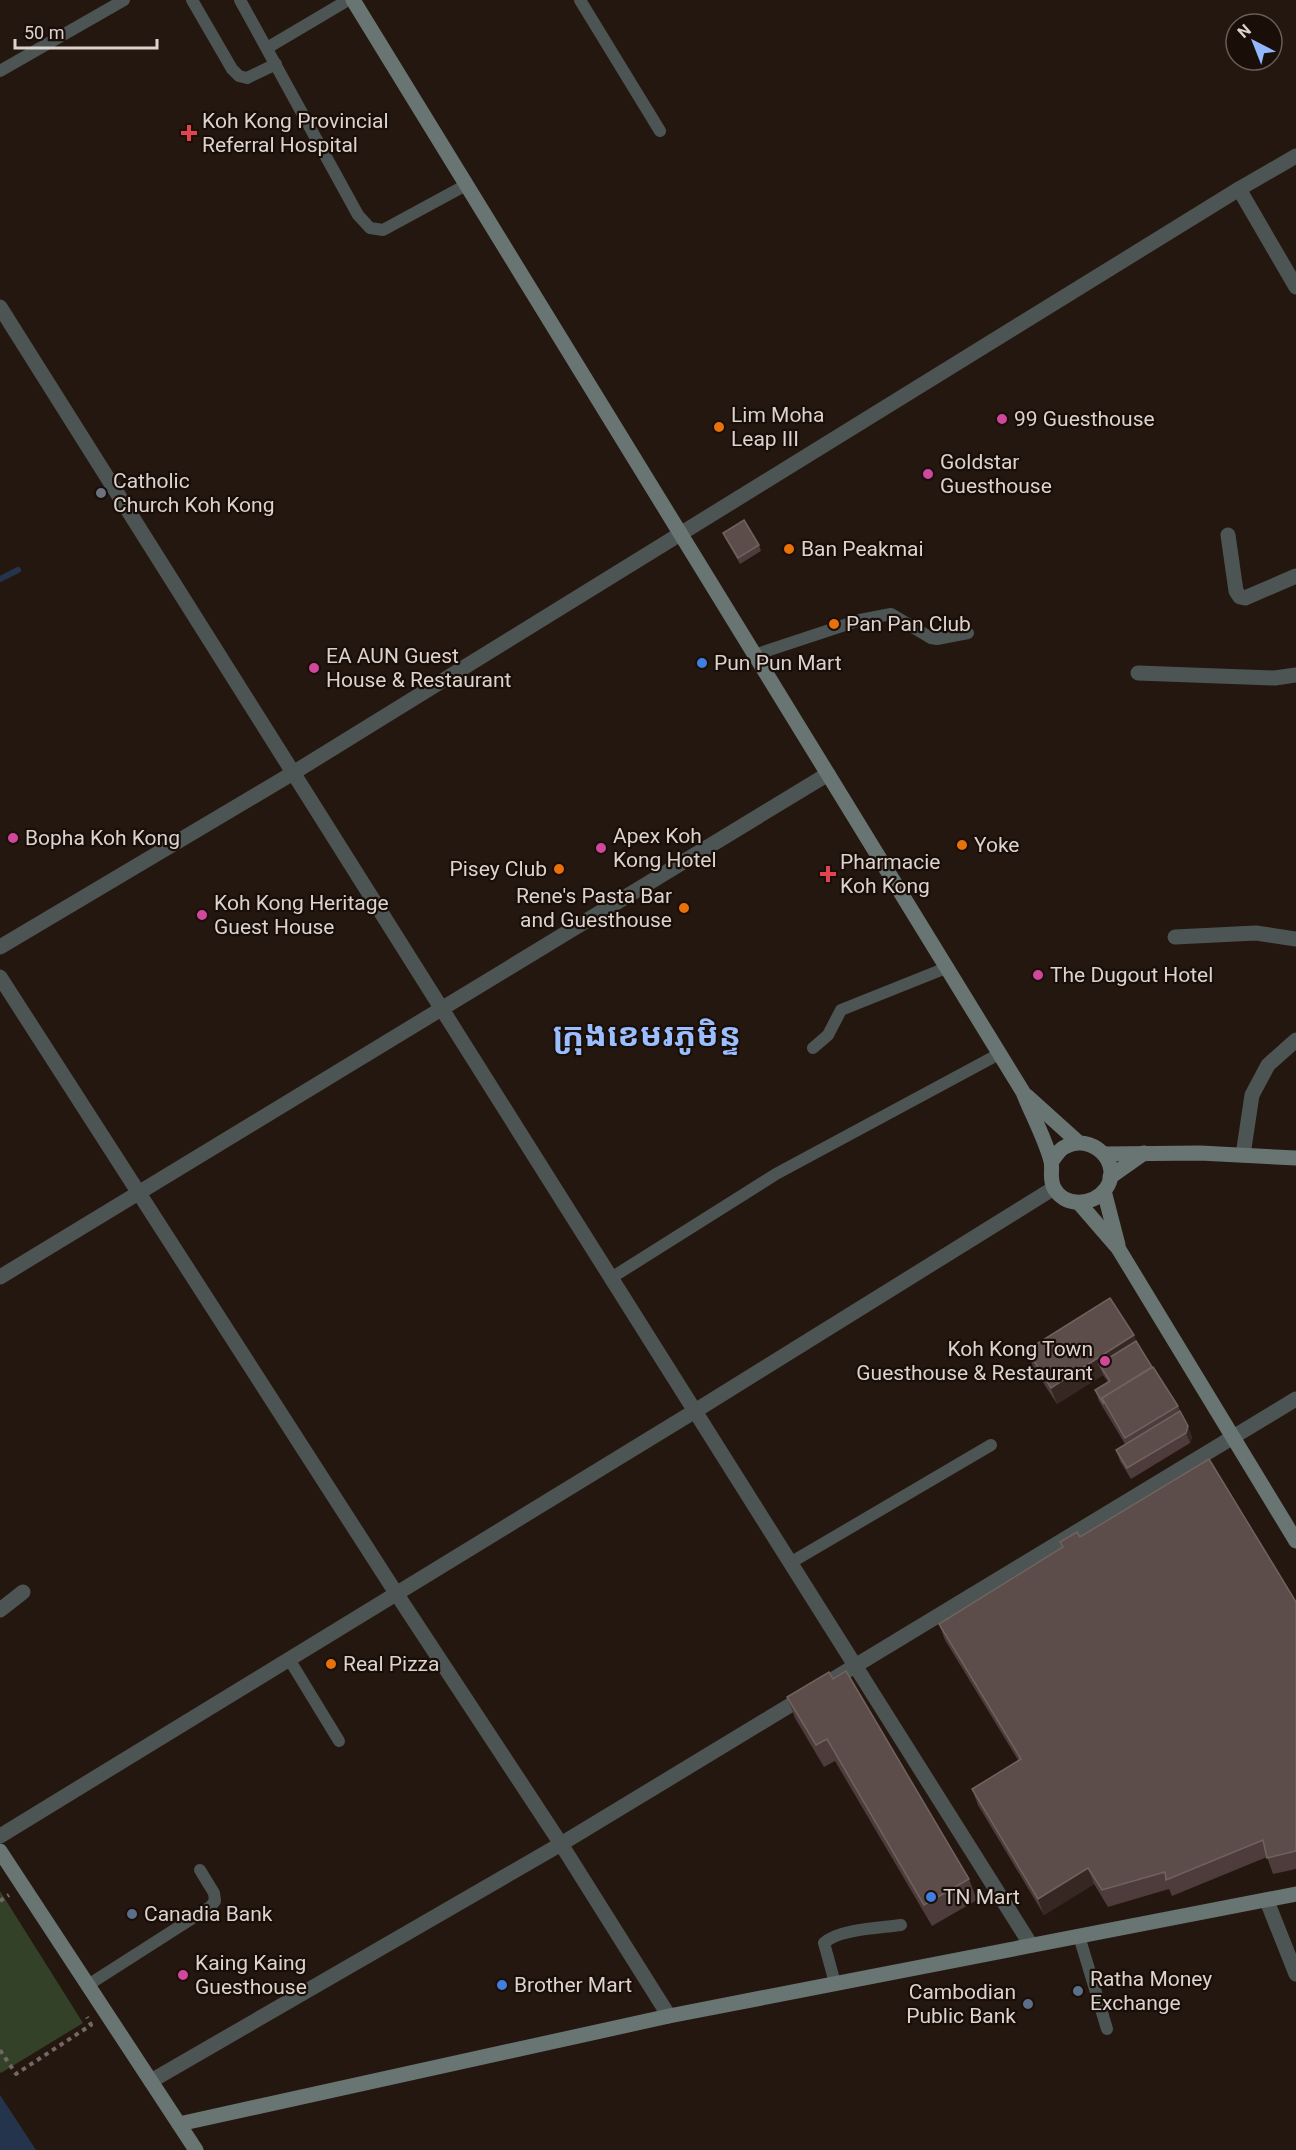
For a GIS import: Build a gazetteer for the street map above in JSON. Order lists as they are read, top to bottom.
{
  "districts": ["ក្រុងខេមរភូមិន្ទ"],
  "places": {
    "health": ["Koh Kong Provincial Referral Hospital", "Pharmacie Koh Kong"],
    "other": [
      "99 Guesthouse",
      "Lim Moha Leap III",
      "Goldstar Guesthouse",
      "Catholic Church Koh Kong",
      "Ban Peakmai",
      "Pan Pan Club",
      "Pun Pun Mart",
      "EA AUN Guest House & Restaurant",
      "Bopha Koh Kong",
      "Yoke",
      "Apex Koh Kong Hotel",
      "Pisey Club",
      "Rene's Pasta Bar and Guesthouse",
      "Koh Kong Heritage Guest House",
      "The Dugout Hotel",
      "Koh Kong Town Guesthouse & Restaurant",
      "Real Pizza",
      "TN Mart",
      "Canadia Bank",
      "Kaing Kaing Guesthouse",
      "Brother Mart",
      "Ratha Money Exchange",
      "Cambodian Public Bank"
    ]
  },
  "scale_bar": "50 m",
  "north": "top left"
}
